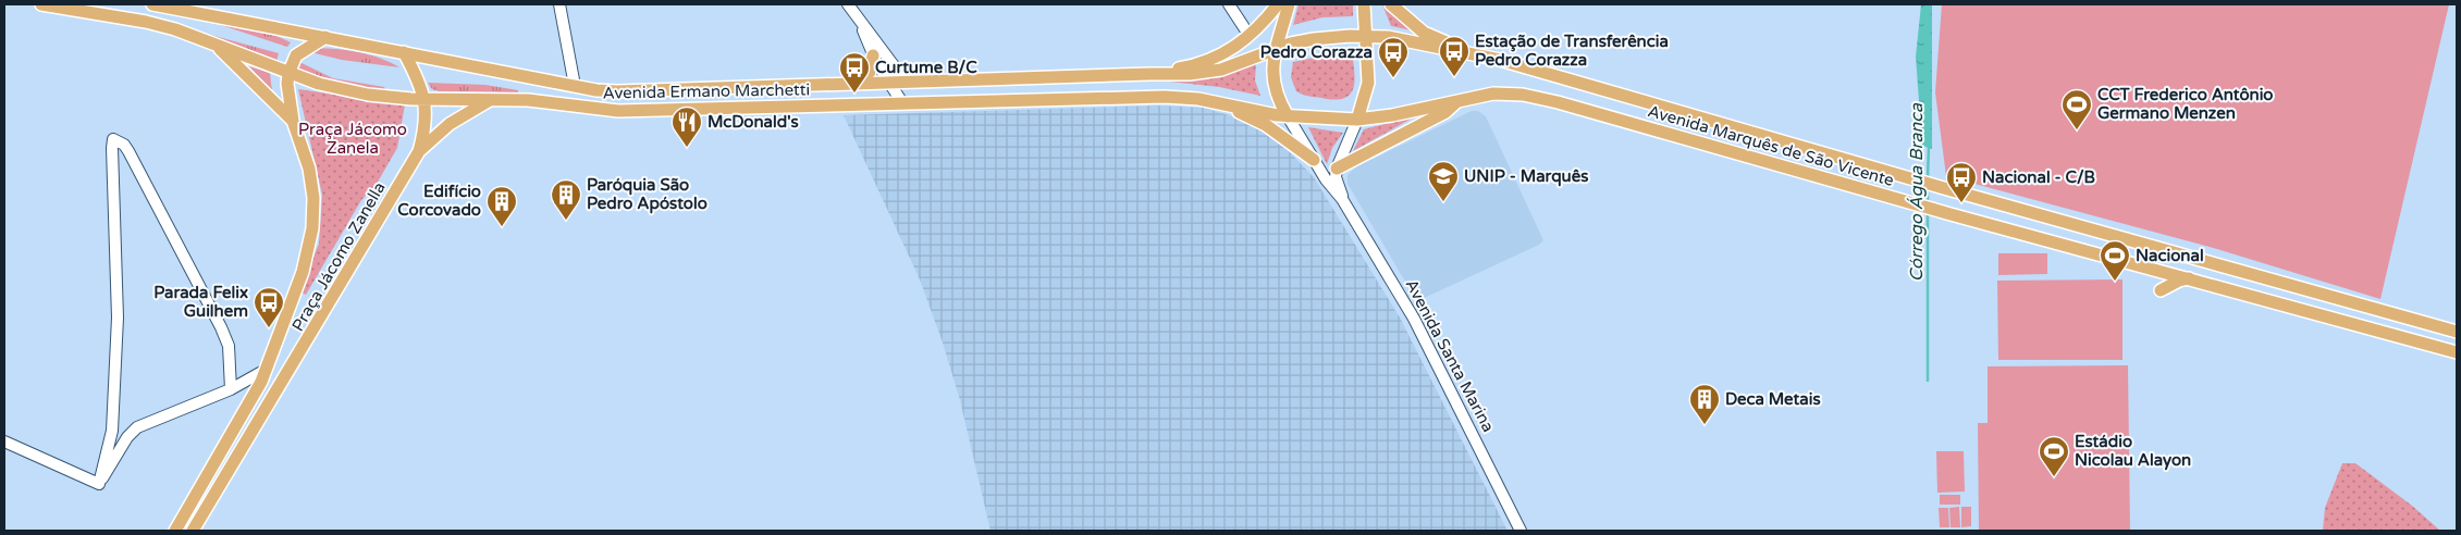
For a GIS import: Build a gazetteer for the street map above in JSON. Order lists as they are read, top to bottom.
{
  "streets": {
    "main road": ["Avenida Ermano Marchetti", "Avenida Marquês de São Vicente", "Praça Jácomo Zanella"],
    "street": ["Avenida Santa Marina"]
  },
  "crossings": [
    ["Avenida Ermano Marchetti", "Avenida Marquês de São Vicente"],
    ["Avenida Ermano Marchetti", "Praça Jácomo Zanella"],
    ["Avenida Ermano Marchetti", "Avenida Santa Marina"]
  ],
  "water": ["Córrego Água Branca"],
  "parks": ["Praça Jácomo Zanela"],
  "places": {
    "bus stop": [
      "Estação de Transferência Pedro Corazza",
      "Pedro Corazza",
      "Curtume B/C",
      "Nacional - C/B",
      "Parada Felix Guilhem"
    ],
    "sports": ["CCT Frederico Antônio Germano Menzen", "Nacional", "Estádio Nicolau Alayon"],
    "restaurant": ["McDonald's"],
    "school or university": ["UNIP - Marquês"],
    "building": ["Paróquia São Pedro Apóstolo", "Edifício Corcovado", "Deca Metais"]
  }
}
